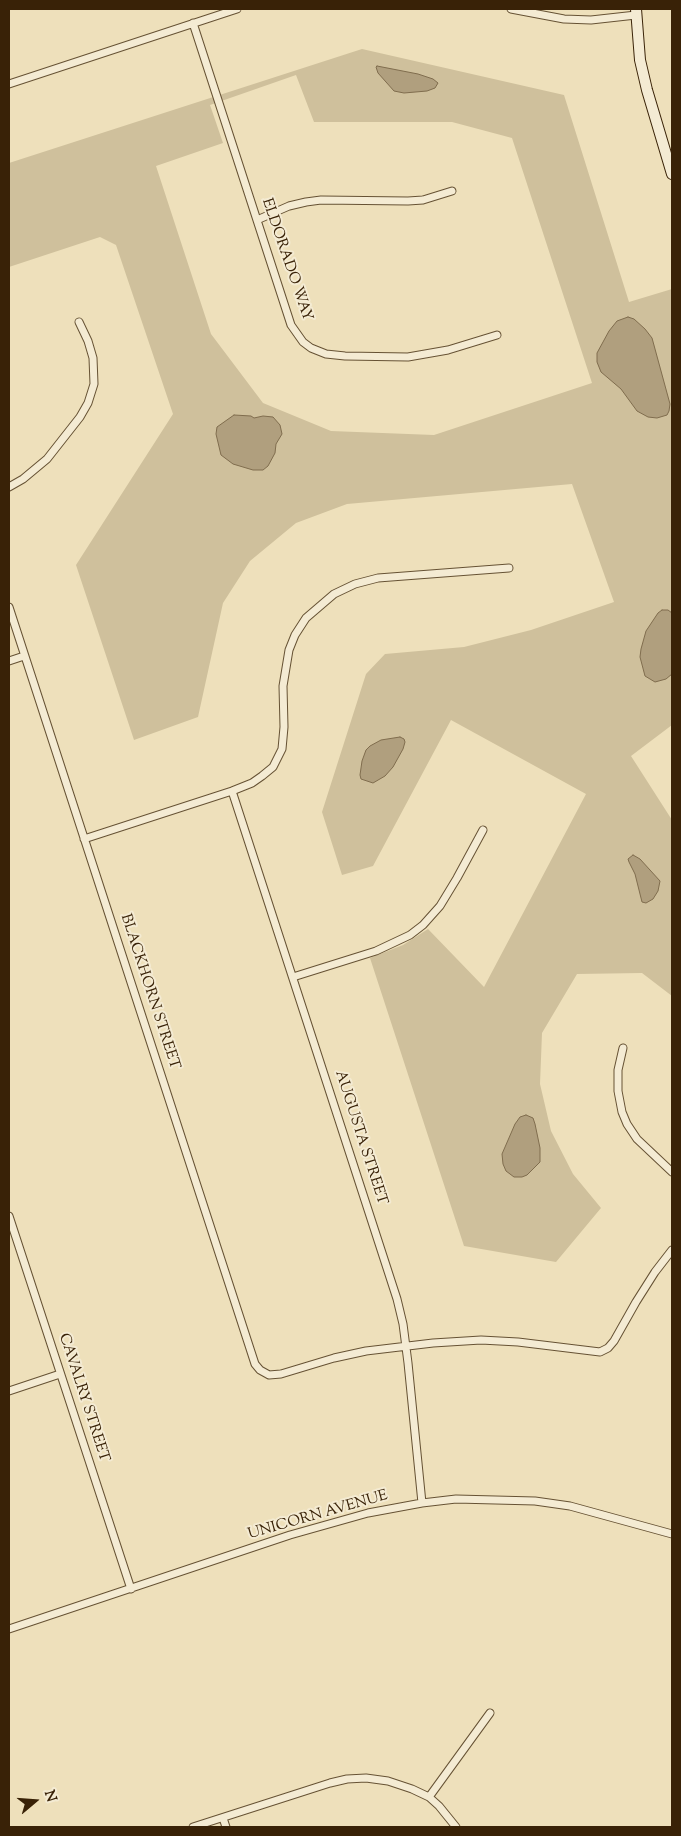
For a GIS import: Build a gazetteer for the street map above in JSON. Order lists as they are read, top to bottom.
{
  "streets": {
    "street": [
      "ELDORADO WAY",
      "BLACKHORN STREET",
      "AUGUSTA STREET",
      "CAVALRY STREET",
      "UNICORN AVENUE"
    ]
  },
  "crossings": [
    ["BLACKHORN STREET", "AUGUSTA STREET"],
    ["AUGUSTA STREET", "UNICORN AVENUE"],
    ["CAVALRY STREET", "UNICORN AVENUE"]
  ],
  "north": "right"
}
